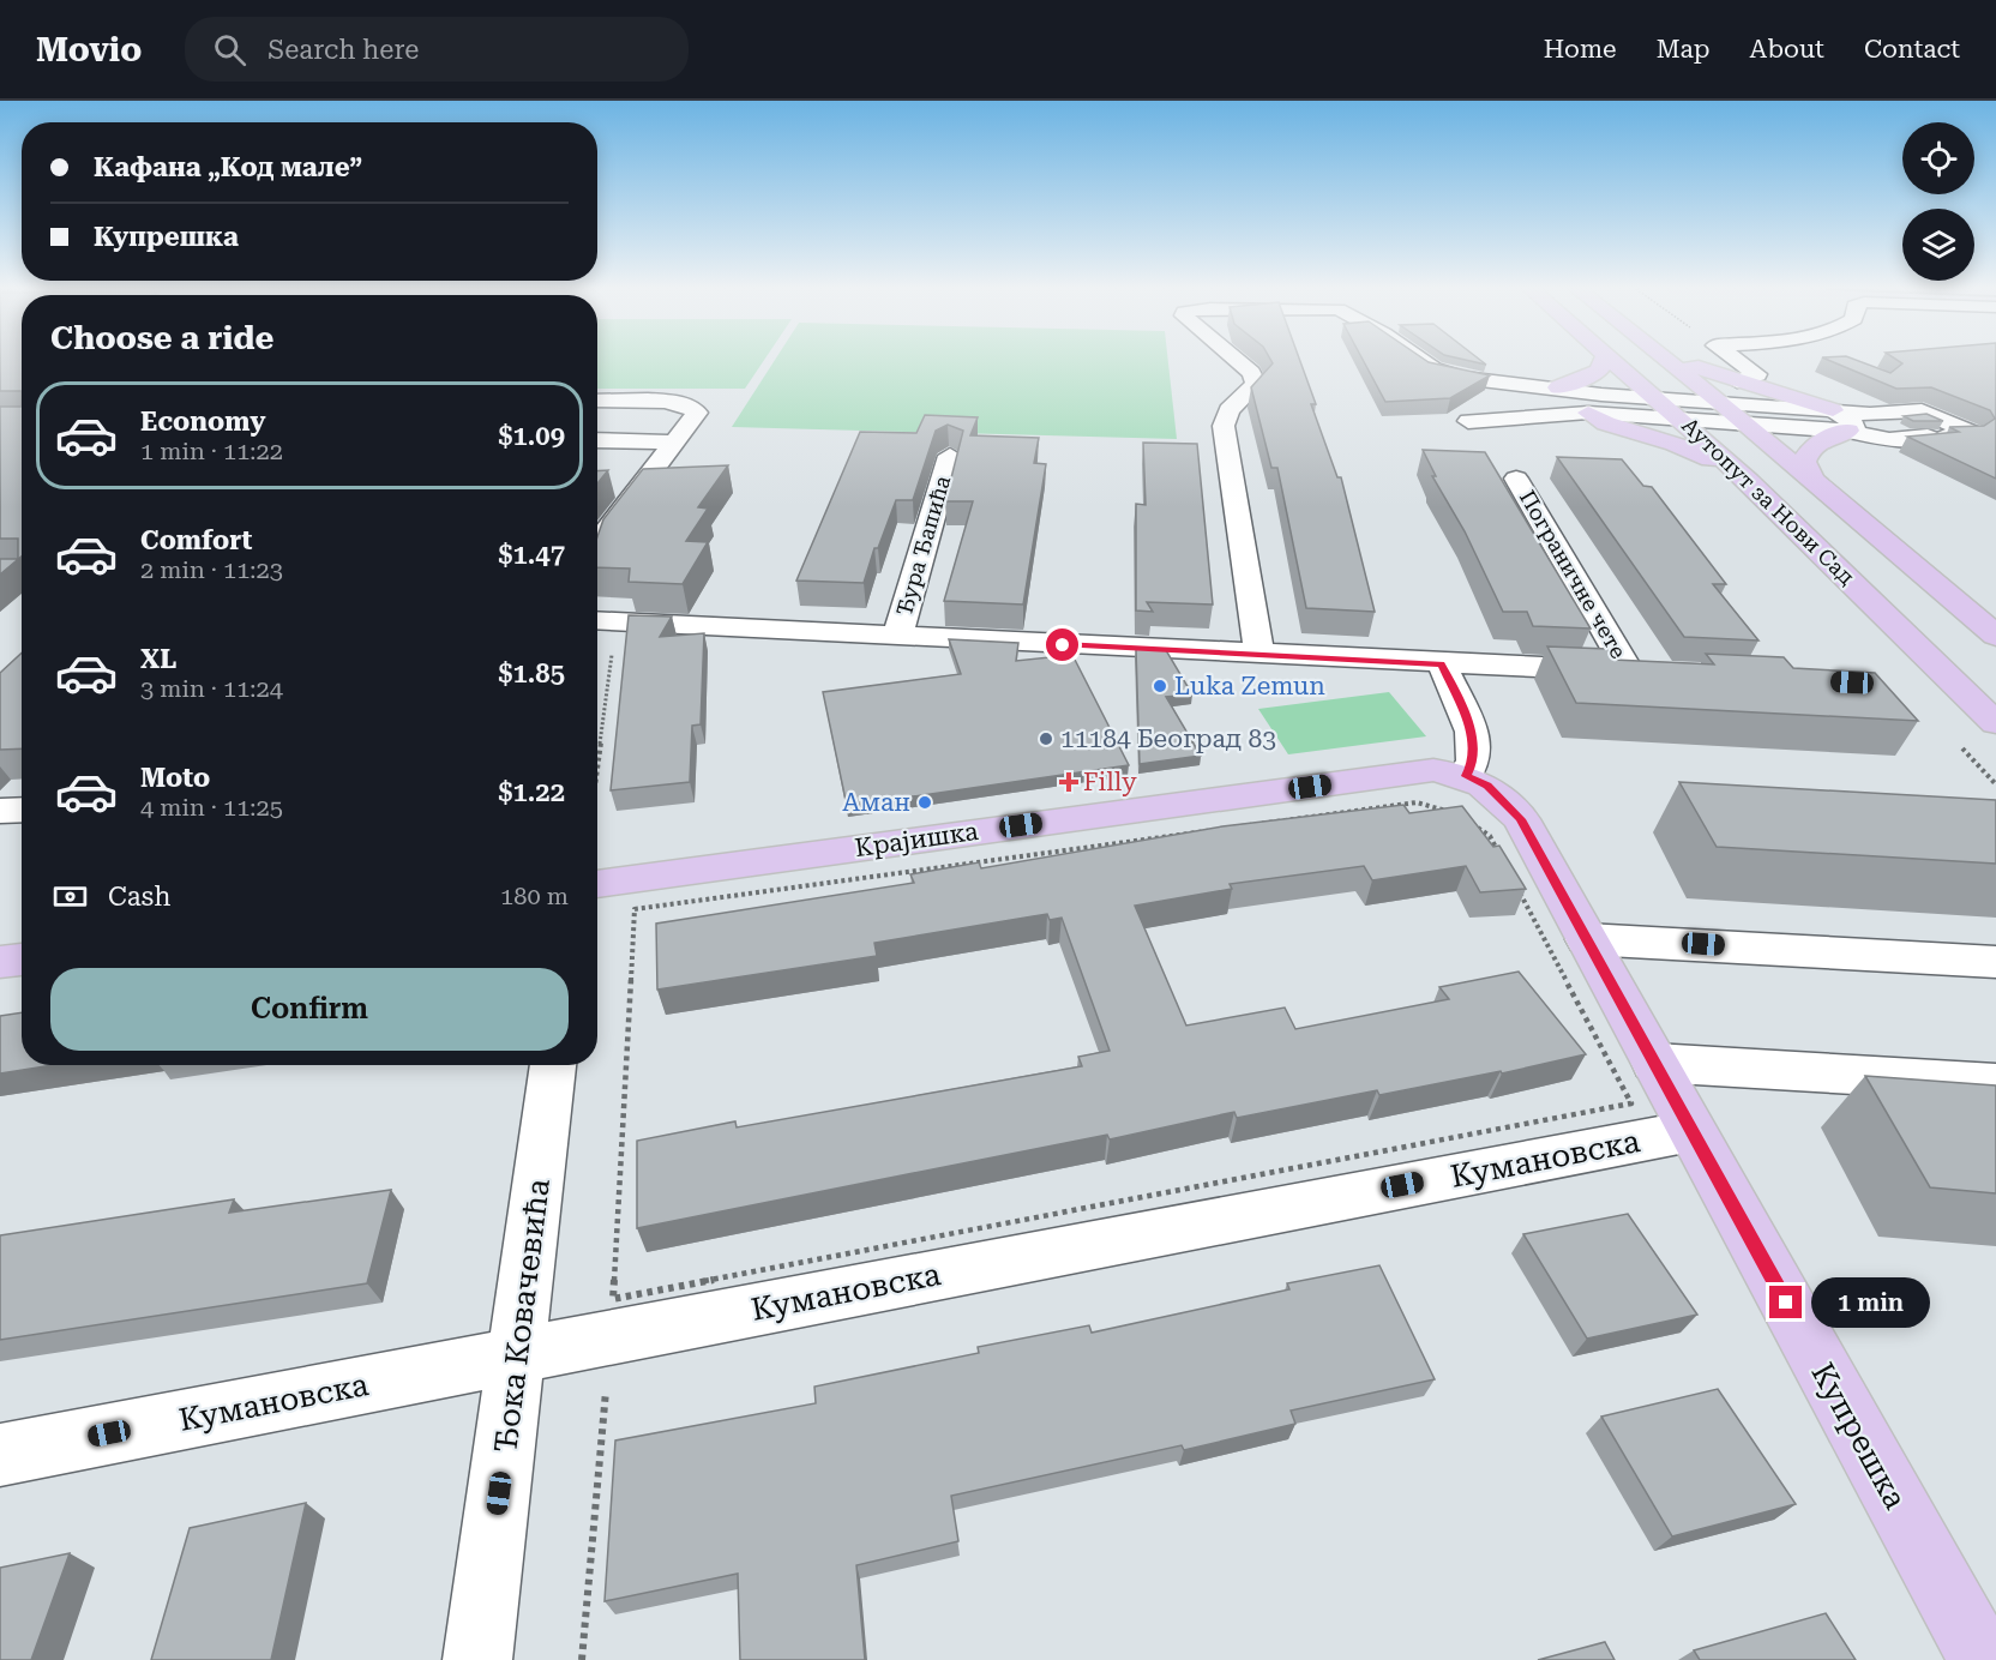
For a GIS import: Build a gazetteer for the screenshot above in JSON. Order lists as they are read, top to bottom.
{
  "streets": {
    "main road": ["Аутопут за Нови Сад", "Крајишка", "Купрешка"],
    "street": [
      "Ђура Ђапића",
      "Пограничне чете",
      "Кумановска",
      "Ђока Ковачевића"
    ]
  },
  "crossings": [
    ["Крајишка", "Купрешка"],
    ["Кумановска", "Ђока Ковачевића"],
    ["Кумановска", "Купрешка"]
  ],
  "places": {
    "other": ["Luka Zemun", "11184 Београд 83", "Аман"],
    "health": ["Filly"]
  },
  "page": {
    "header": "Movio",
    "search": "Search here",
    "nav": [
      "Home",
      "Map",
      "About",
      "Contact"
    ],
    "banner": ["Кафана „Код мале”", "Купрешка"],
    "heading": "Choose a ride",
    "list": [
      {
        "name": "Economy",
        "note": "1 min · 11:22",
        "value": "$1.09"
      },
      {
        "name": "Comfort",
        "note": "2 min · 11:23",
        "value": "$1.47"
      },
      {
        "name": "XL",
        "note": "3 min · 11:24",
        "value": "$1.85"
      },
      {
        "name": "Moto",
        "note": "4 min · 11:25",
        "value": "$1.22"
      }
    ],
    "pay": ["Cash", "180 m"],
    "buttons": "Confirm",
    "bubble": "1 min"
  }
}
